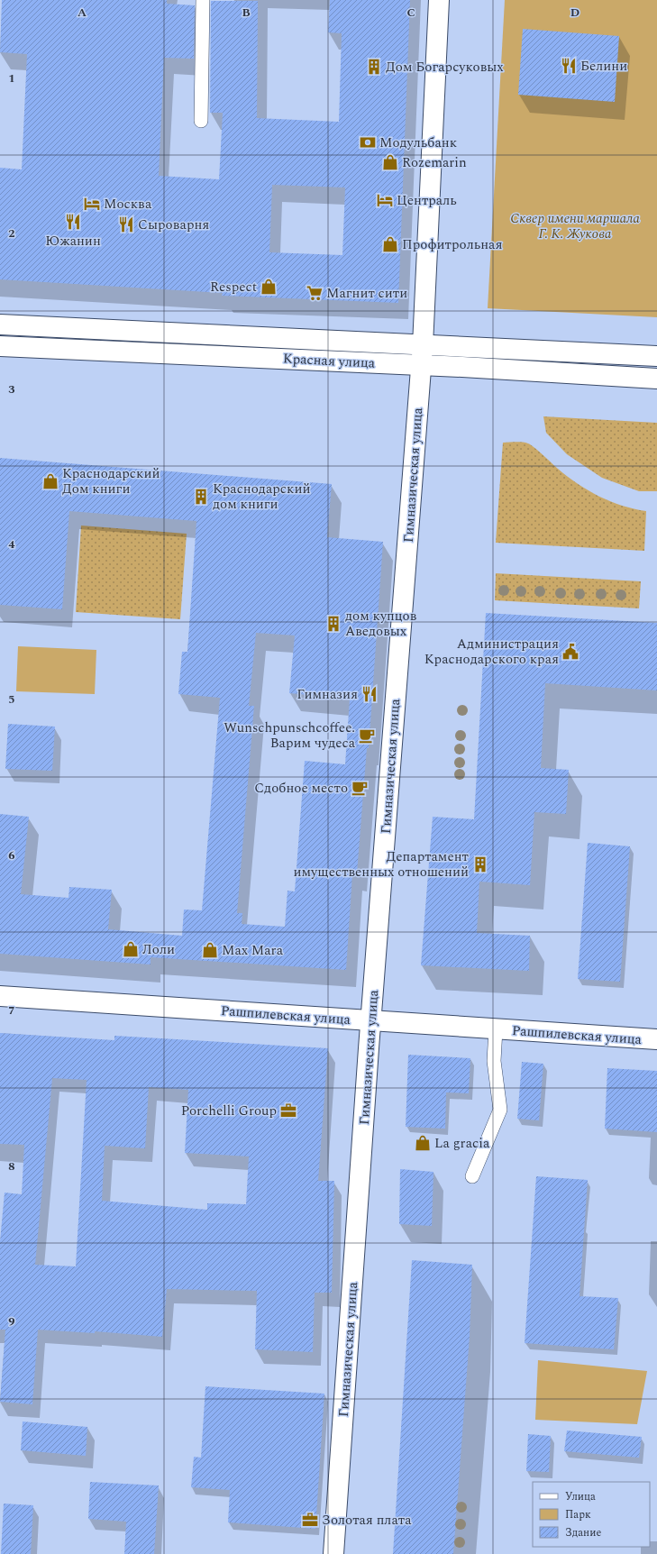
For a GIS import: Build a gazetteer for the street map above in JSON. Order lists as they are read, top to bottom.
{
  "streets": {
    "street": ["Красная улица", "Гимназическая улица", "Рашпилевская улица"]
  },
  "crossings": [
    ["Красная улица", "Гимназическая улица"],
    ["Гимназическая улица", "Рашпилевская улица"]
  ],
  "parks": ["Сквер имени маршала Г. К. Жукова"],
  "places": {
    "restaurant": [
      "Белини",
      "Южанин",
      "Сыроварня",
      "Гимназия"
    ],
    "building": [
      "Дом Богарсуковых",
      "Краснодарский дом книги",
      "дом купцов Аведовых",
      "Департамент имущественных отношений"
    ],
    "bank": ["Модульбанк"],
    "shop": [
      "Rozemarin",
      "Профитрольная",
      "Respect",
      "Краснодарский Дом книги",
      "Лоли",
      "Max Mara",
      "La gracia"
    ],
    "hotel": ["Централь", "Москва"],
    "supermarket": ["Магнит сити"],
    "public building": ["Администрация Краснодарского края"],
    "cafe": ["Wunschpunschcoffee. Варим чудеса", "Сдобное место"],
    "office": ["Porchelli Group", "Золотая плата"]
  },
  "legend": ["Улица", "Парк", "Здание"],
  "grid": {
    "columns": [
      "A",
      "B",
      "C",
      "D"
    ],
    "rows": [
      "1",
      "2",
      "3",
      "4",
      "5",
      "6",
      "7",
      "8",
      "9"
    ]
  }
}
